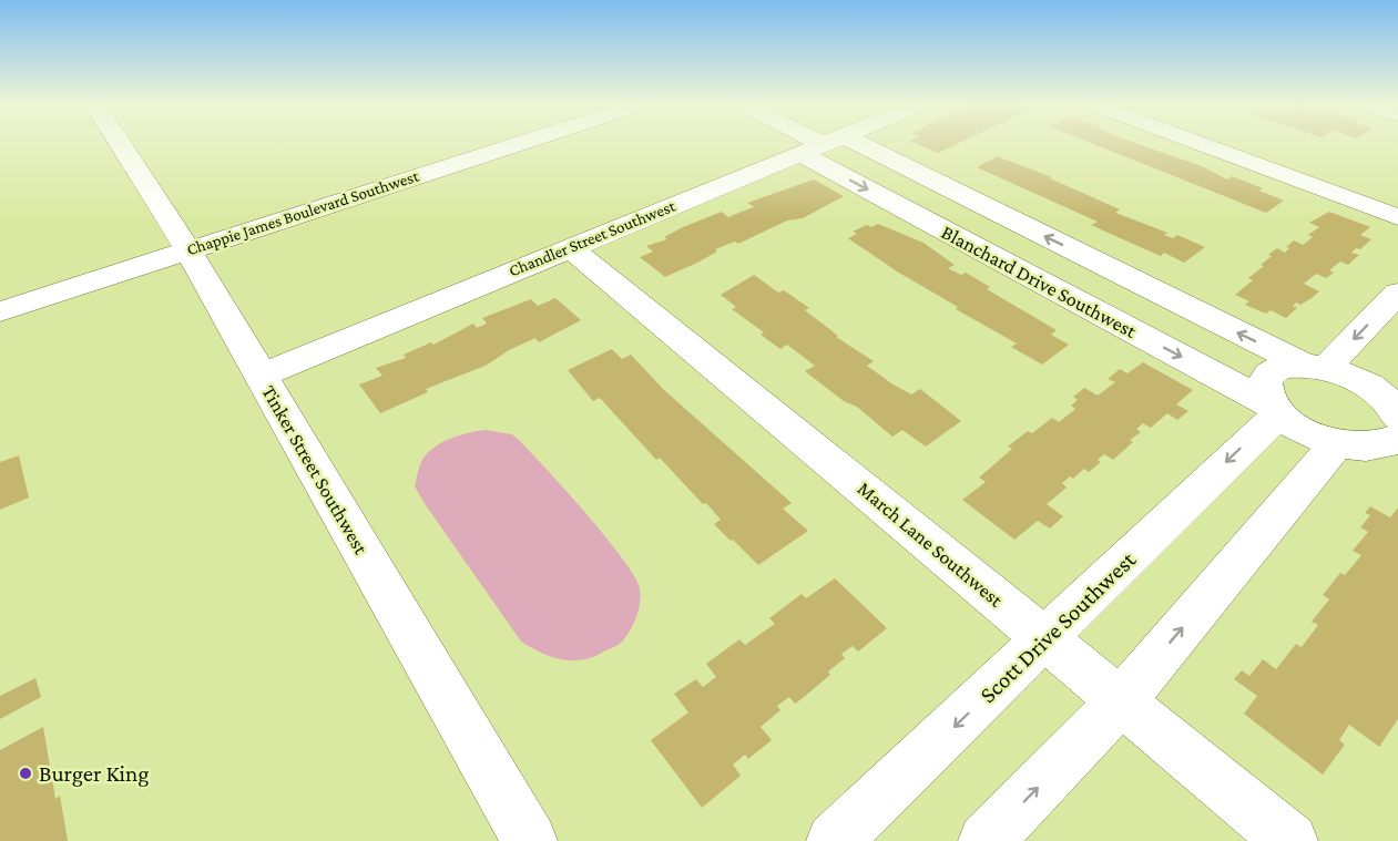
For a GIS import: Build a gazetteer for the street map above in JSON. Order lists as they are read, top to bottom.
{
  "streets": {
    "street": [
      "Chappie James Boulevard Southwest",
      "Chandler Street Southwest",
      "Blanchard Drive Southwest",
      "Tinker Street Southwest",
      "March Lane Southwest",
      "Scott Drive Southwest"
    ]
  },
  "crossings": [
    ["Chappie James Boulevard Southwest", "Tinker Street Southwest"],
    ["Chandler Street Southwest", "Blanchard Drive Southwest"],
    ["Chandler Street Southwest", "Tinker Street Southwest"],
    ["Chandler Street Southwest", "March Lane Southwest"],
    ["Blanchard Drive Southwest", "Scott Drive Southwest"],
    ["March Lane Southwest", "Scott Drive Southwest"]
  ],
  "places": ["Burger King"]
}
